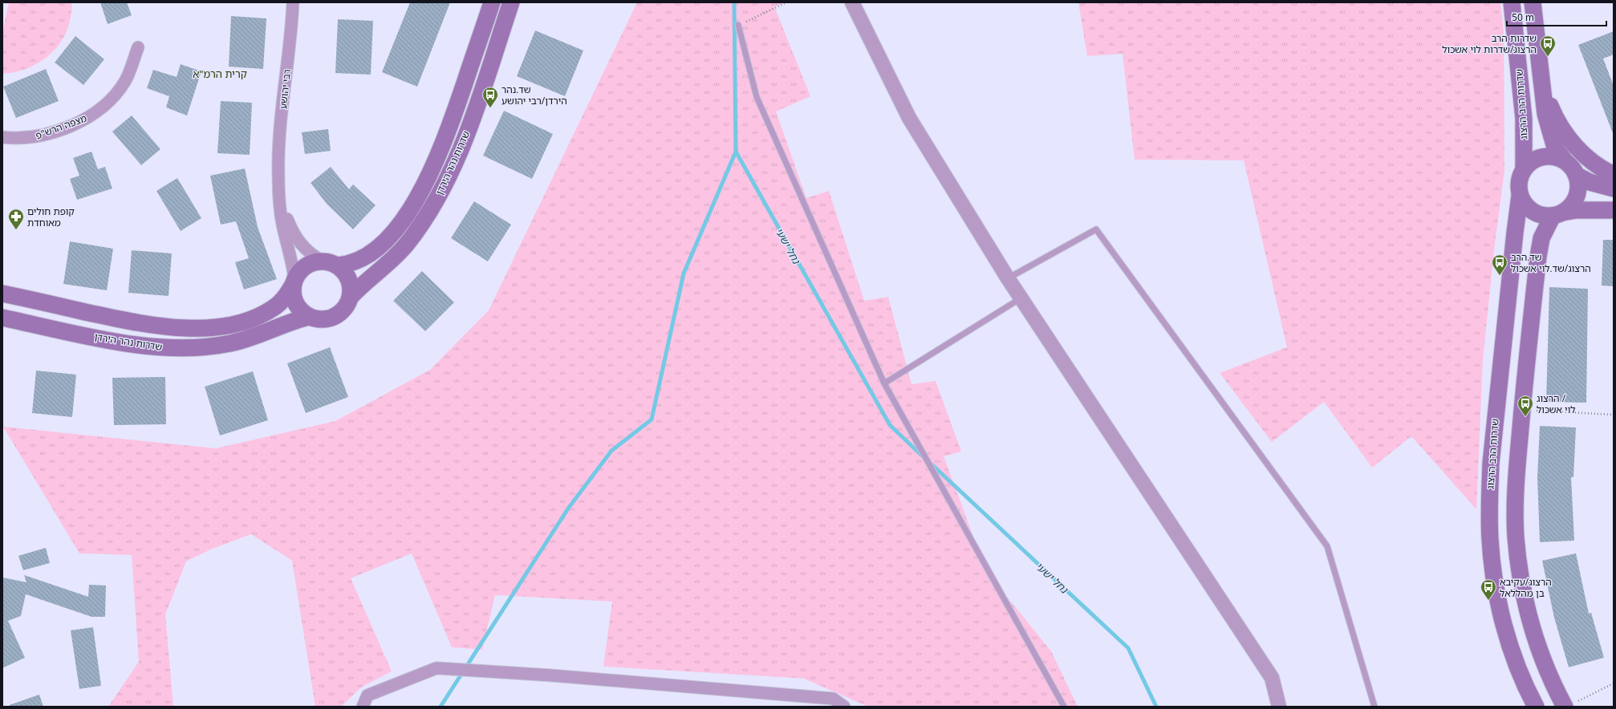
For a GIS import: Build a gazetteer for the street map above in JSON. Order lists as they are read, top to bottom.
{
  "streets": {
    "main road": ["שדרות הרב הרצוג", "שדרות נהר הירדן"],
    "street": ["רבי יהושע", "מצפה הרש\"פ"]
  },
  "crossings": [
    ["רבי יהושע", "שדרות נהר הירדן"]
  ],
  "districts": ["קרית הרמ\"א"],
  "water": ["נחל ישעי"],
  "places": {
    "bus stop": [
      "שדרות הרב הרצוג/שדרות לוי אשכול",
      "שד.נהר הירדן/רבי יהושע",
      "שד.הרב הרצוג/שד.לוי אשכול",
      "הרצוג / לוי אשכול",
      "הרצוג/עקיבא בן מהללאל"
    ],
    "pharmacy": ["קופת חולים מאוחדת"]
  },
  "scale_bar": "50 m"
}
